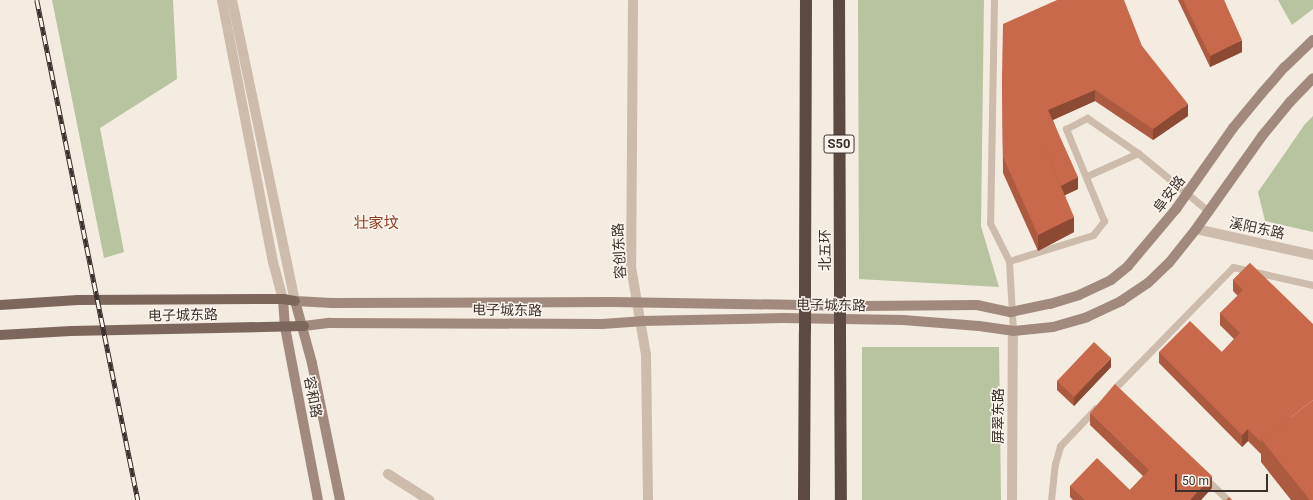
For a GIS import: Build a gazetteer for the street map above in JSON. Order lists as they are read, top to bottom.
{
  "streets": {
    "highway": ["S50", "北五环"],
    "main road": ["阜安路", "电子城东路", "容和路"],
    "street": ["溪阳东路", "容创东路", "屏翠东路"]
  },
  "crossings": [
    ["阜安路", "电子城东路"],
    ["容创东路", "电子城东路"],
    ["电子城东路", "容和路"],
    ["电子城东路", "屏翠东路"]
  ],
  "districts": ["壮家坟"],
  "scale_bar": "50 m"
}
